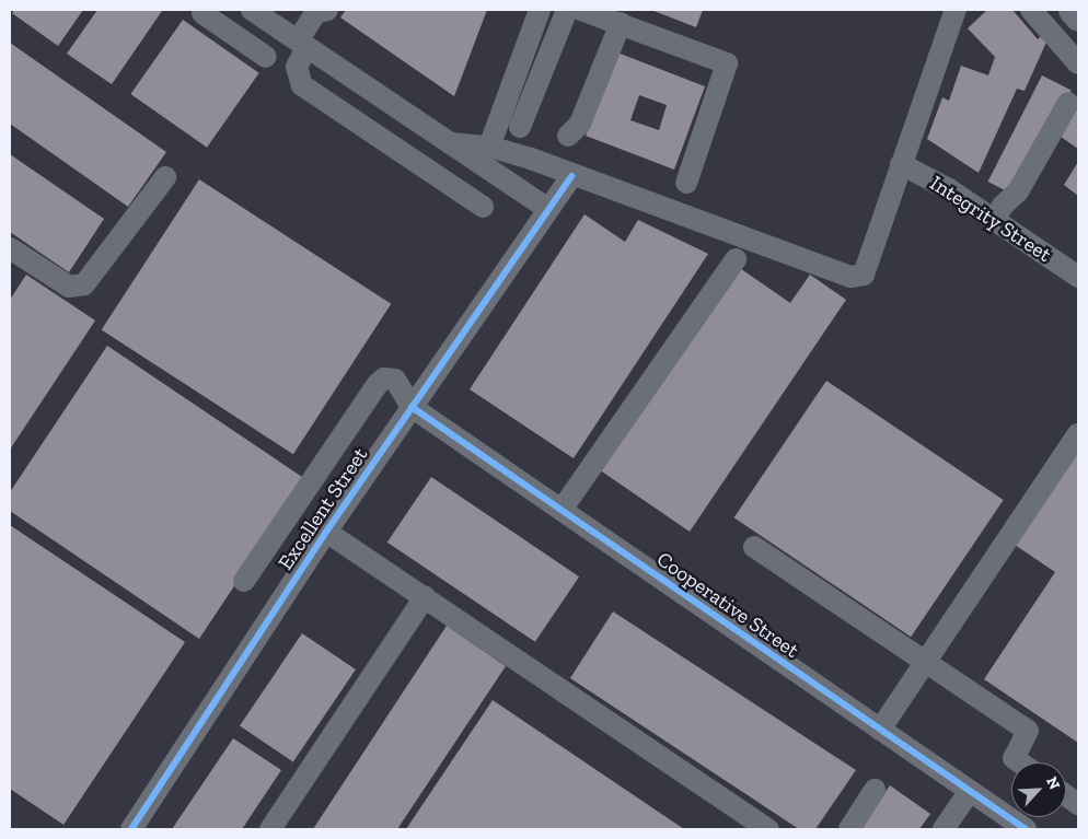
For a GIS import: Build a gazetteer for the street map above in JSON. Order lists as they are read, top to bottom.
{
  "streets": {
    "street": ["Integrity Street", "Excellent Street", "Cooperative Street"]
  },
  "crossings": [
    ["Excellent Street", "Cooperative Street"]
  ],
  "north": "top right"
}
